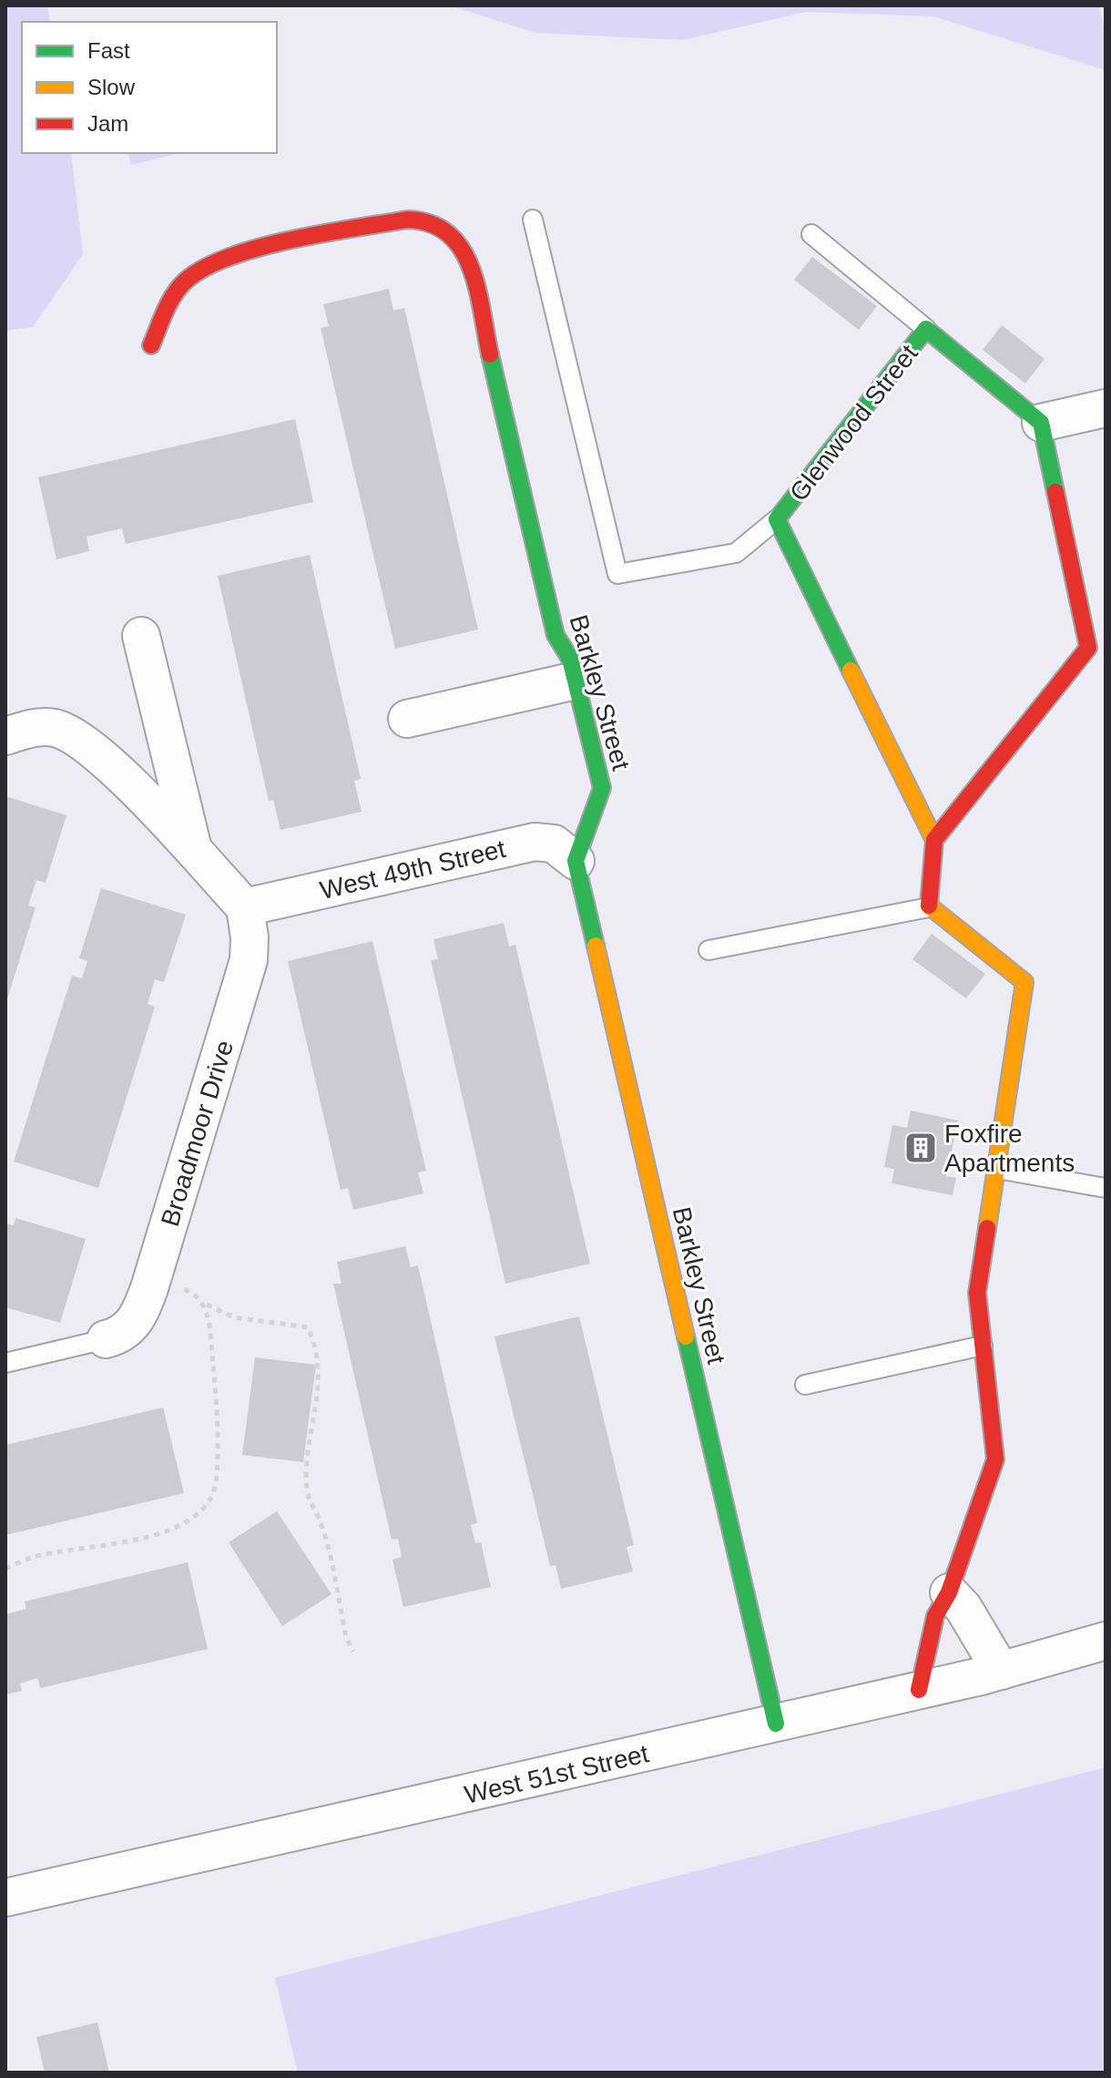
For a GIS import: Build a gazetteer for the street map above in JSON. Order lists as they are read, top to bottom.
{
  "streets": {
    "street": [
      "Glenwood Street",
      "Barkley Street",
      "West 49th Street",
      "Broadmoor Drive",
      "West 51st Street"
    ]
  },
  "crossings": [
    ["Barkley Street", "West 49th Street"],
    ["Barkley Street", "West 51st Street"],
    ["West 49th Street", "Broadmoor Drive"]
  ],
  "places": {
    "building": ["Foxfire Apartments"]
  },
  "legend": ["Fast", "Slow", "Jam"]
}
